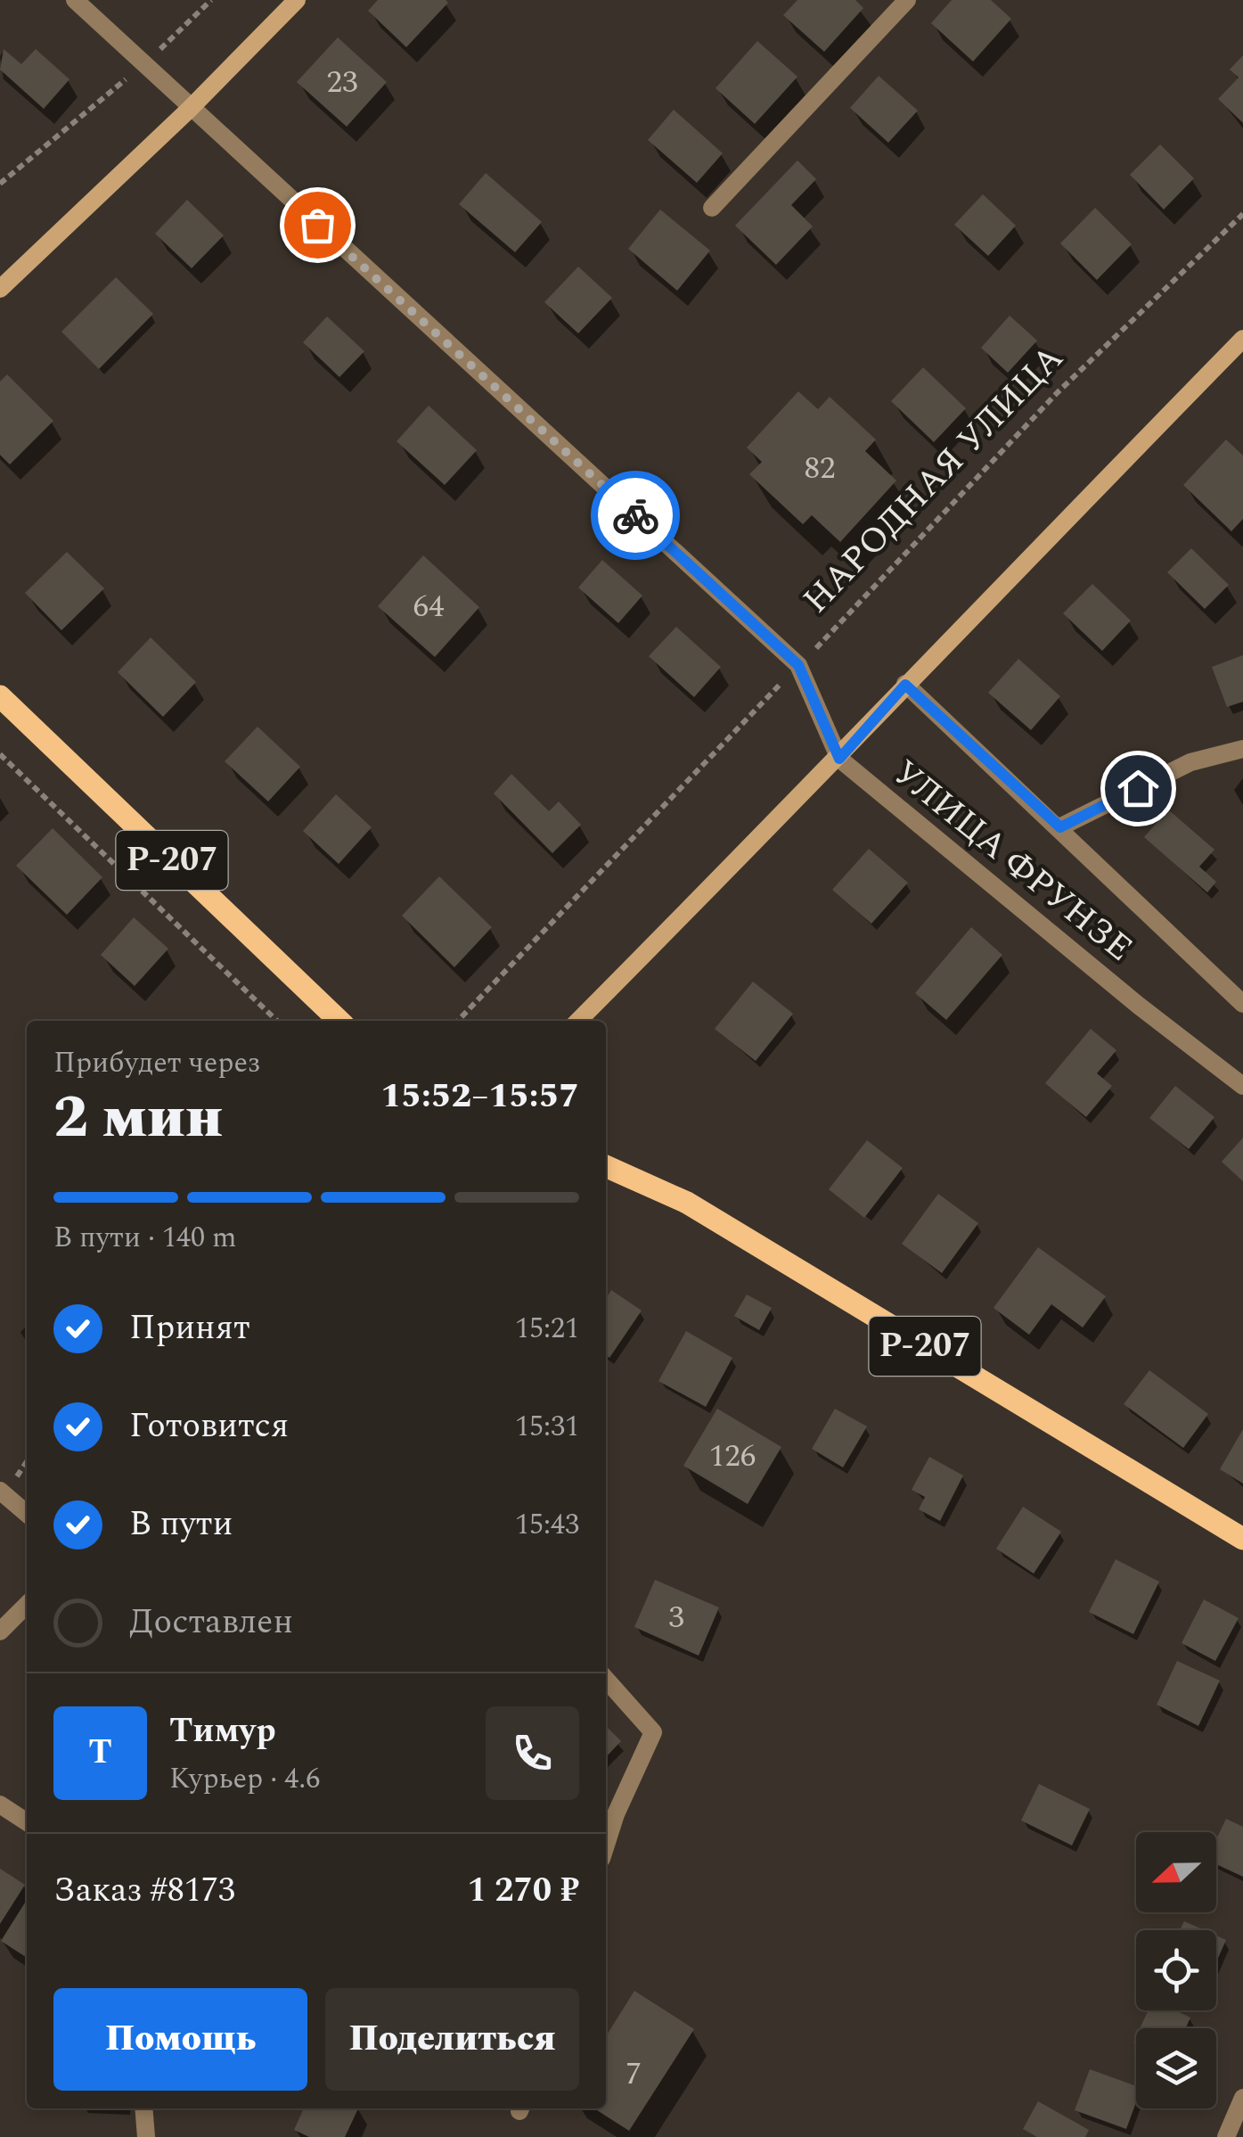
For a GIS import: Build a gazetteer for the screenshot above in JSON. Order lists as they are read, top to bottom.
{
  "streets": {
    "main road": ["Р-207"],
    "street": ["УЛИЦА ФРУНЗЕ"],
    "path": ["НАРОДНАЯ УЛИЦА"]
  },
  "crossings": [
    ["НАРОДНАЯ УЛИЦА", "УЛИЦА ФРУНЗЕ"]
  ],
  "house_numbers": [
    "23",
    "82",
    "64",
    "126",
    "3",
    "7"
  ],
  "north": "left",
  "page": {
    "heading": ["2 мин", "Прибудет через", "15:52–15:57"],
    "panel": [
      "Тимур",
      "Курьер · 4.6",
      "Заказ #8173",
      "1 270 ₽"
    ],
    "bar": "В пути · 140 m",
    "list": [
      ["Принят", "15:21"],
      ["Готовится", "15:31"],
      ["В пути", "15:43"],
      "Доставлен"
    ],
    "round": "Т",
    "buttons": ["Помощь", "Поделиться"]
  }
}
